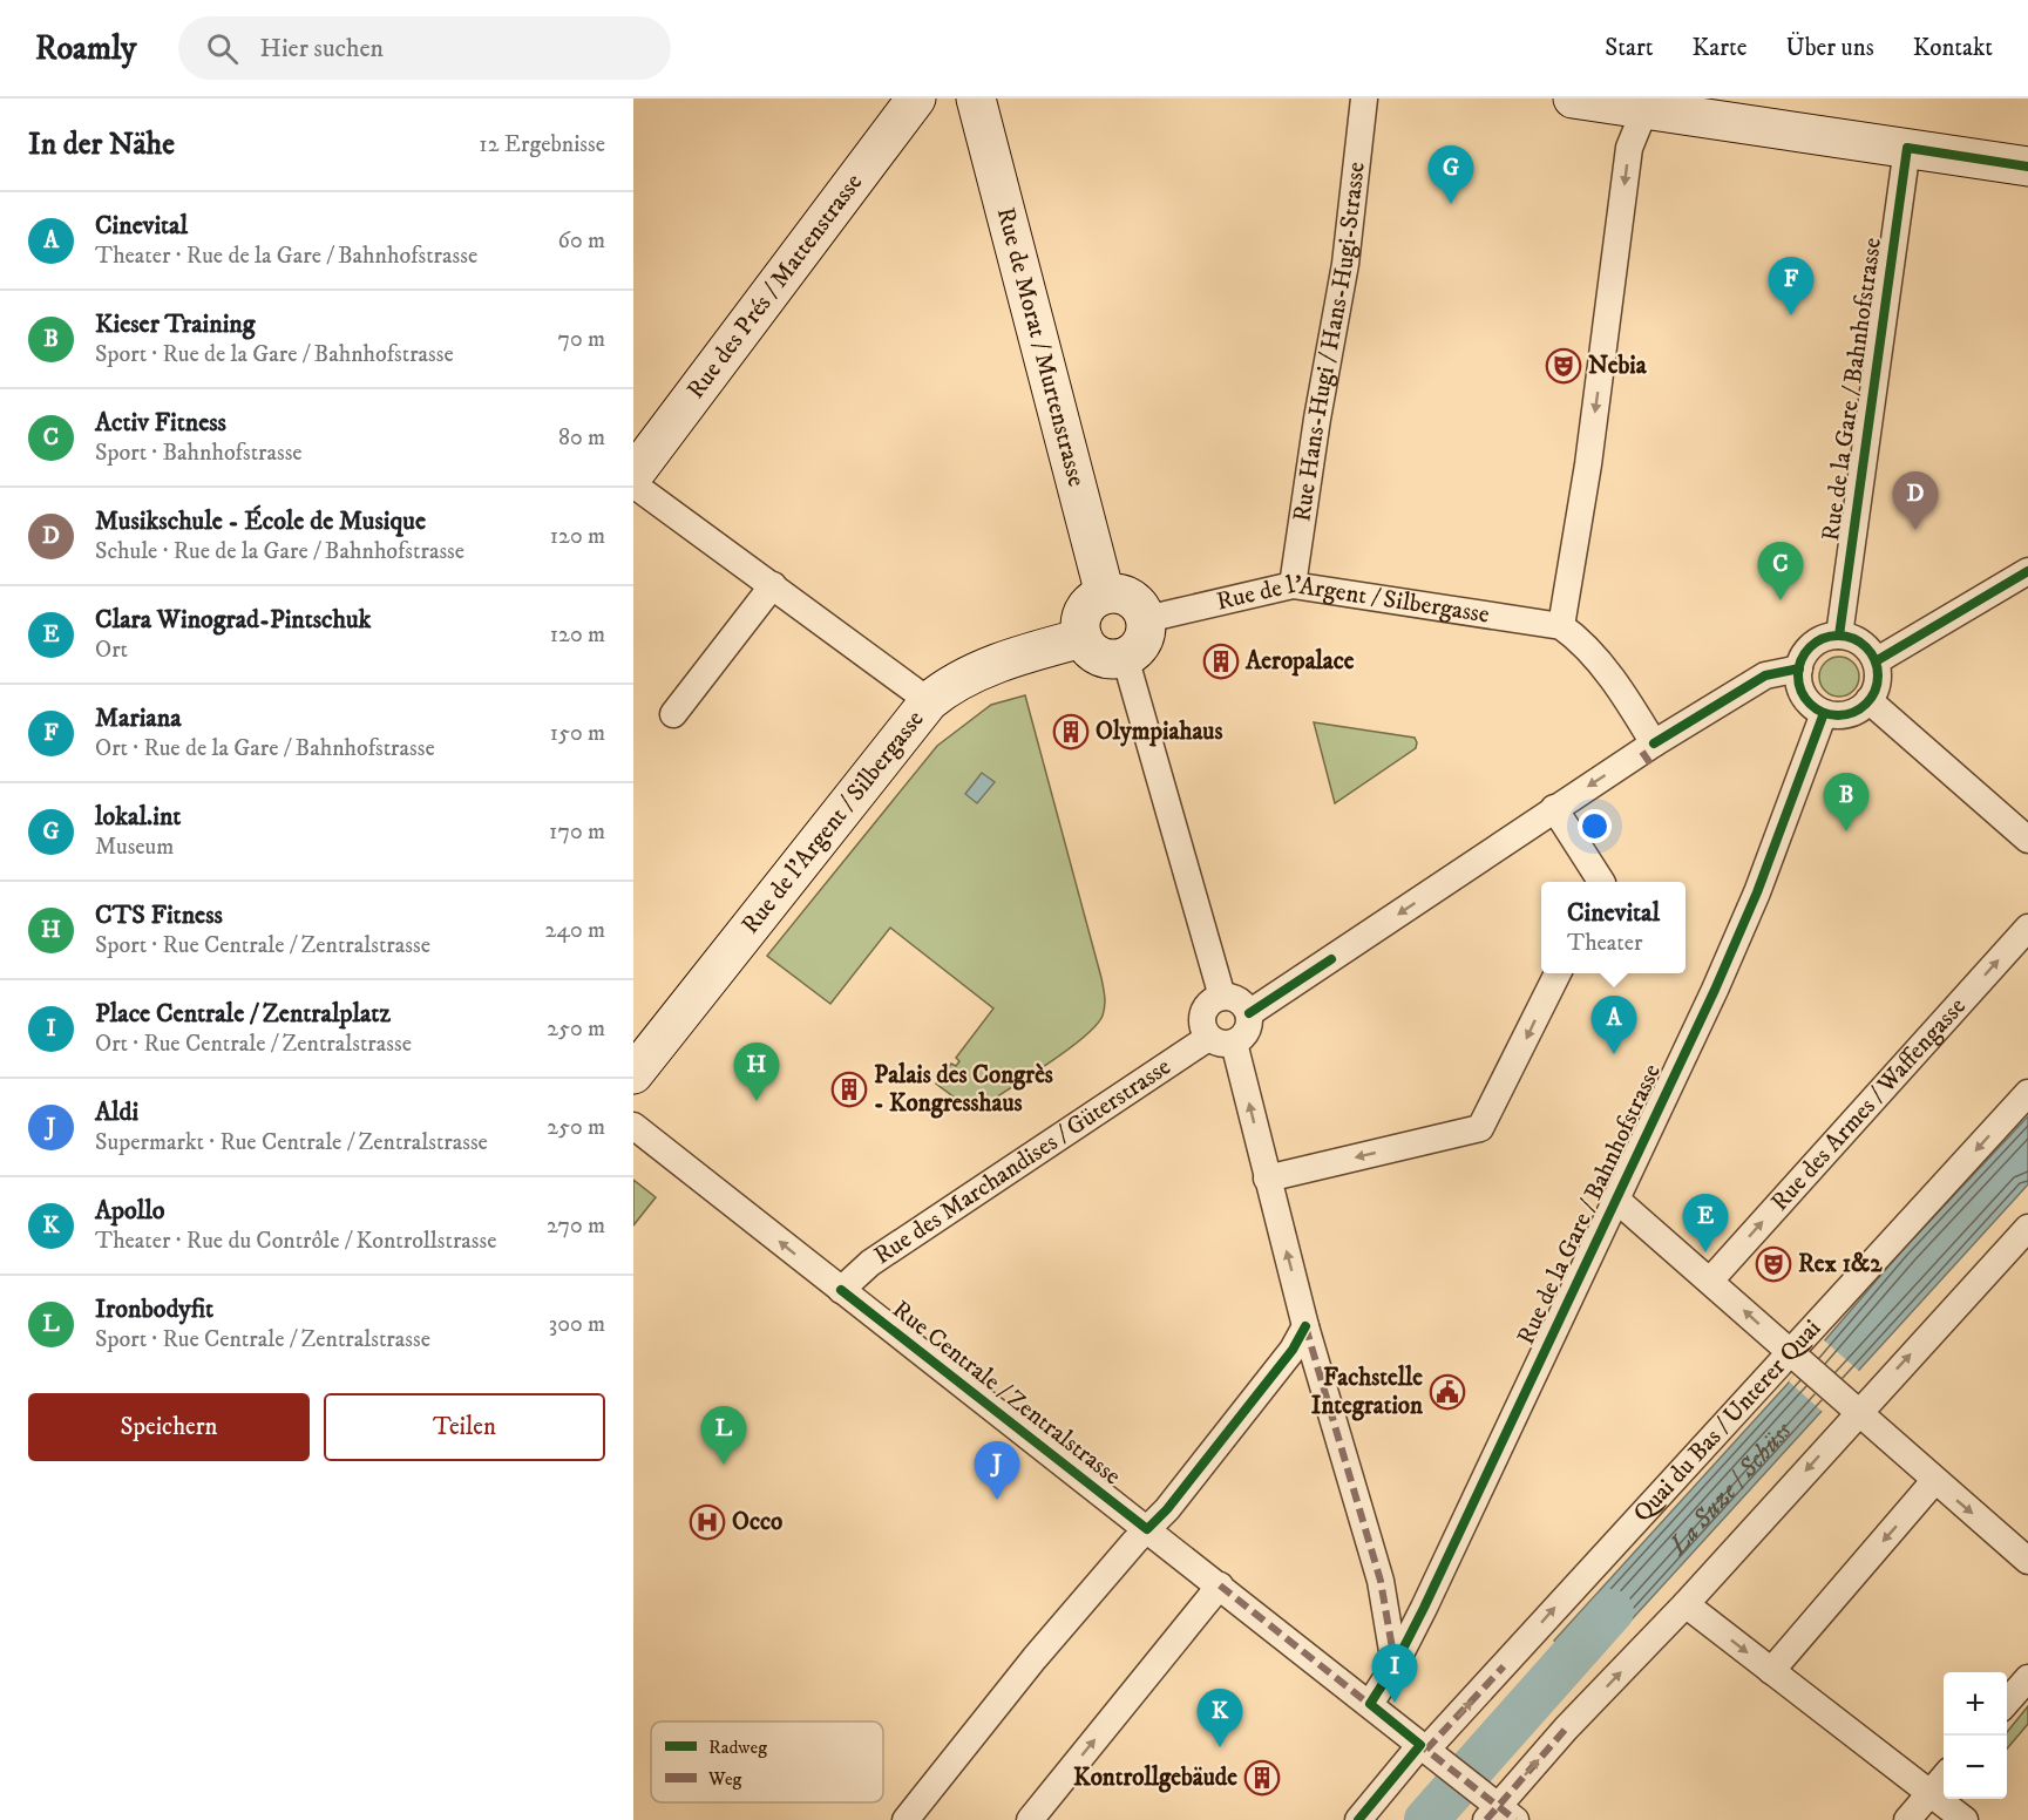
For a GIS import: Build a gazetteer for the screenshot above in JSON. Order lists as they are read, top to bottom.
{
  "streets": {
    "main road": ["Rue des Prés / Mattenstrasse", "Rue de Morat / Murtenstrasse", "Rue de l'Argent / Silbergasse"],
    "street": [
      "Rue Hans-Hugi / Hans-Hugi-Strasse",
      "Rue de la Gare / Bahnhofstrasse",
      "Rue des Armes / Waffengasse",
      "Rue des Marchandises / Güterstrasse",
      "Rue Centrale / Zentralstrasse",
      "Quai du Bas / Unterer Quai"
    ]
  },
  "crossings": [
    ["Rue Hans-Hugi / Hans-Hugi-Strasse", "Rue de l'Argent / Silbergasse"],
    ["Rue de Morat / Murtenstrasse", "Rue de l'Argent / Silbergasse"],
    ["Rue de la Gare / Bahnhofstrasse", "Rue Centrale / Zentralstrasse"],
    ["Rue des Marchandises / Güterstrasse", "Rue Centrale / Zentralstrasse"],
    ["Rue Centrale / Zentralstrasse", "Quai du Bas / Unterer Quai"]
  ],
  "water": ["La Suze / Schüss"],
  "places": {
    "theatre": ["Nebia", "Rex 1&2"],
    "building": [
      "Aeropalace",
      "Olympiahaus",
      "Palais des Congrès - Kongresshaus",
      "Kontrollgebäude"
    ],
    "public building": ["Fachstelle Integration"],
    "hospital": ["Occo"]
  },
  "legend": ["Radweg", "Weg"],
  "page": {
    "header": "Roamly",
    "search": "Hier suchen",
    "nav": [
      "Start",
      "Karte",
      "Über uns",
      "Kontakt"
    ],
    "heading": ["In der Nähe", "12 Ergebnisse"],
    "pins": [
      "G",
      "F",
      "D",
      "C",
      "B",
      "A",
      "H",
      "E",
      "L",
      "J",
      "I",
      "K"
    ],
    "list": [
      {
        "mark": "A",
        "name": "Cinevital",
        "note": "Theater · Rue de la Gare / Bahnhofstrasse",
        "value": "60 m"
      },
      {
        "mark": "B",
        "name": "Kieser Training",
        "note": "Sport · Rue de la Gare / Bahnhofstrasse",
        "value": "70 m"
      },
      {
        "mark": "C",
        "name": "Activ Fitness",
        "note": "Sport · Bahnhofstrasse",
        "value": "80 m"
      },
      {
        "mark": "D",
        "name": "Musikschule - École de Musique",
        "note": "Schule · Rue de la Gare / Bahnhofstrasse",
        "value": "120 m"
      },
      {
        "mark": "E",
        "name": "Clara Winograd-Pintschuk",
        "note": "Ort",
        "value": "120 m"
      },
      {
        "mark": "F",
        "name": "Mariana",
        "note": "Ort · Rue de la Gare / Bahnhofstrasse",
        "value": "150 m"
      },
      {
        "mark": "G",
        "name": "lokal.int",
        "note": "Museum",
        "value": "170 m"
      },
      {
        "mark": "H",
        "name": "CTS Fitness",
        "note": "Sport · Rue Centrale / Zentralstrasse",
        "value": "240 m"
      },
      {
        "mark": "I",
        "name": "Place Centrale / Zentralplatz",
        "note": "Ort · Rue Centrale / Zentralstrasse",
        "value": "250 m"
      },
      {
        "mark": "J",
        "name": "Aldi",
        "note": "Supermarkt · Rue Centrale / Zentralstrasse",
        "value": "250 m"
      },
      {
        "mark": "K",
        "name": "Apollo",
        "note": "Theater · Rue du Contrôle / Kontrollstrasse",
        "value": "270 m"
      },
      {
        "mark": "L",
        "name": "Ironbodyfit",
        "note": "Sport · Rue Centrale / Zentralstrasse",
        "value": "300 m"
      }
    ],
    "popup": ["Cinevital", "Theater"],
    "buttons": ["Speichern", "Teilen"],
    "map_buttons": ["+", "−"]
  }
}
